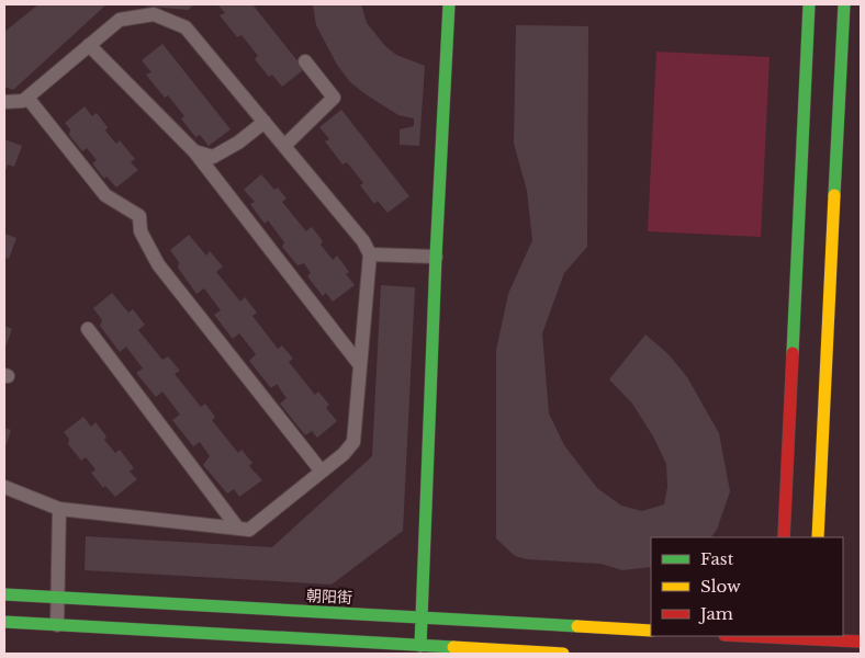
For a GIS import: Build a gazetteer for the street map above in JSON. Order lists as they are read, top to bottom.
{
  "streets": {
    "street": ["朝阳街"]
  },
  "legend": ["Fast", "Slow", "Jam"]
}
